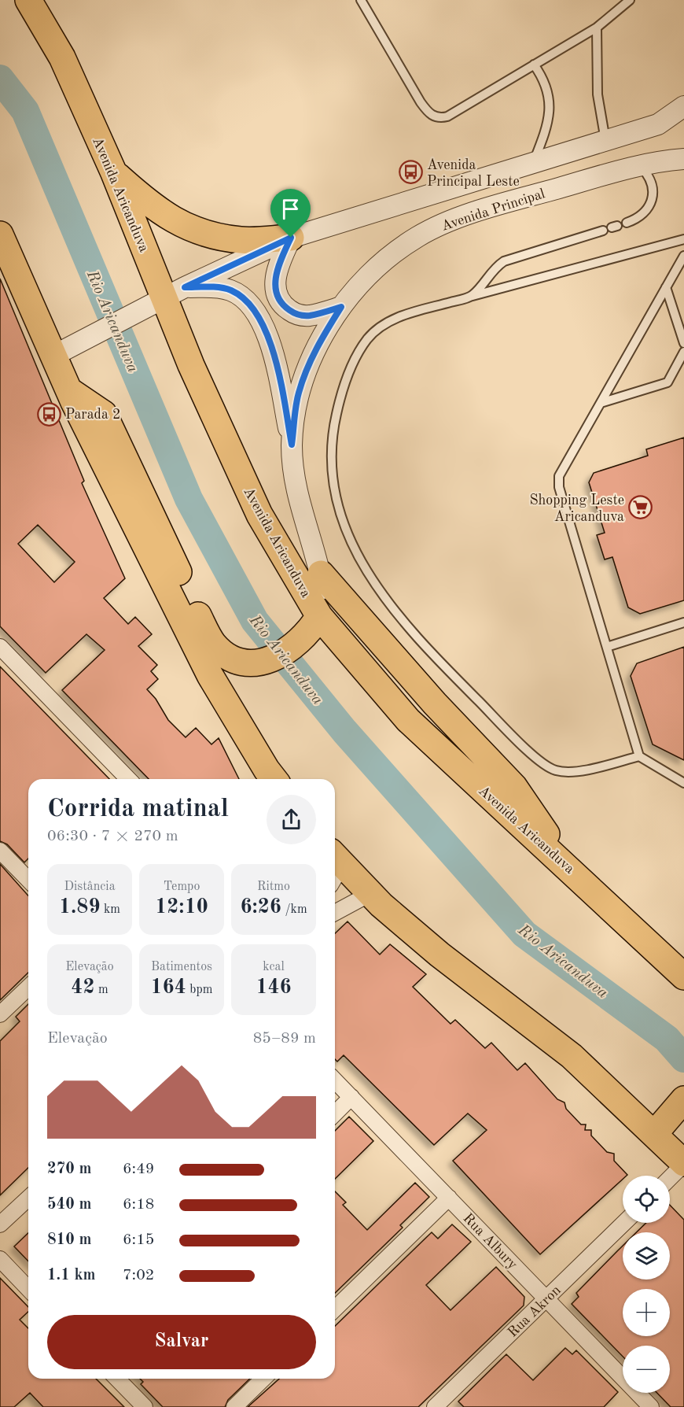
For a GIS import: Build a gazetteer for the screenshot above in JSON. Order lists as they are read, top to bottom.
{
  "streets": {
    "highway": ["Avenida Aricanduva"],
    "street": ["Avenida Principal", "Rua Albury", "Rua Akron"]
  },
  "crossings": [
    ["Avenida Aricanduva", "Avenida Principal"],
    ["Rua Albury", "Rua Akron"]
  ],
  "water": ["Rio Aricanduva"],
  "places": {
    "bus stop": ["Avenida Principal Leste", "Parada 2"],
    "supermarket": ["Shopping Leste Aricanduva"]
  },
  "page": {
    "heading": ["Corrida matinal", "06:30 · 7 × 270 m"],
    "stats": [
      ["Distância", "1.89 km"],
      ["Tempo", "12:10"],
      ["Ritmo", "6:26 /km"],
      ["Elevação", "42 m"],
      ["Batimentos", "164 bpm"],
      ["kcal", "146"]
    ],
    "chart": ["Elevação", "85–89 m"],
    "list": [
      {
        "name": "270 m",
        "note": "6:49"
      },
      {
        "name": "540 m",
        "note": "6:18"
      },
      {
        "name": "810 m",
        "note": "6:15"
      },
      {
        "name": "1.1 km",
        "note": "7:02"
      }
    ],
    "map_buttons": ["+", "−"],
    "buttons": "Salvar"
  }
}
